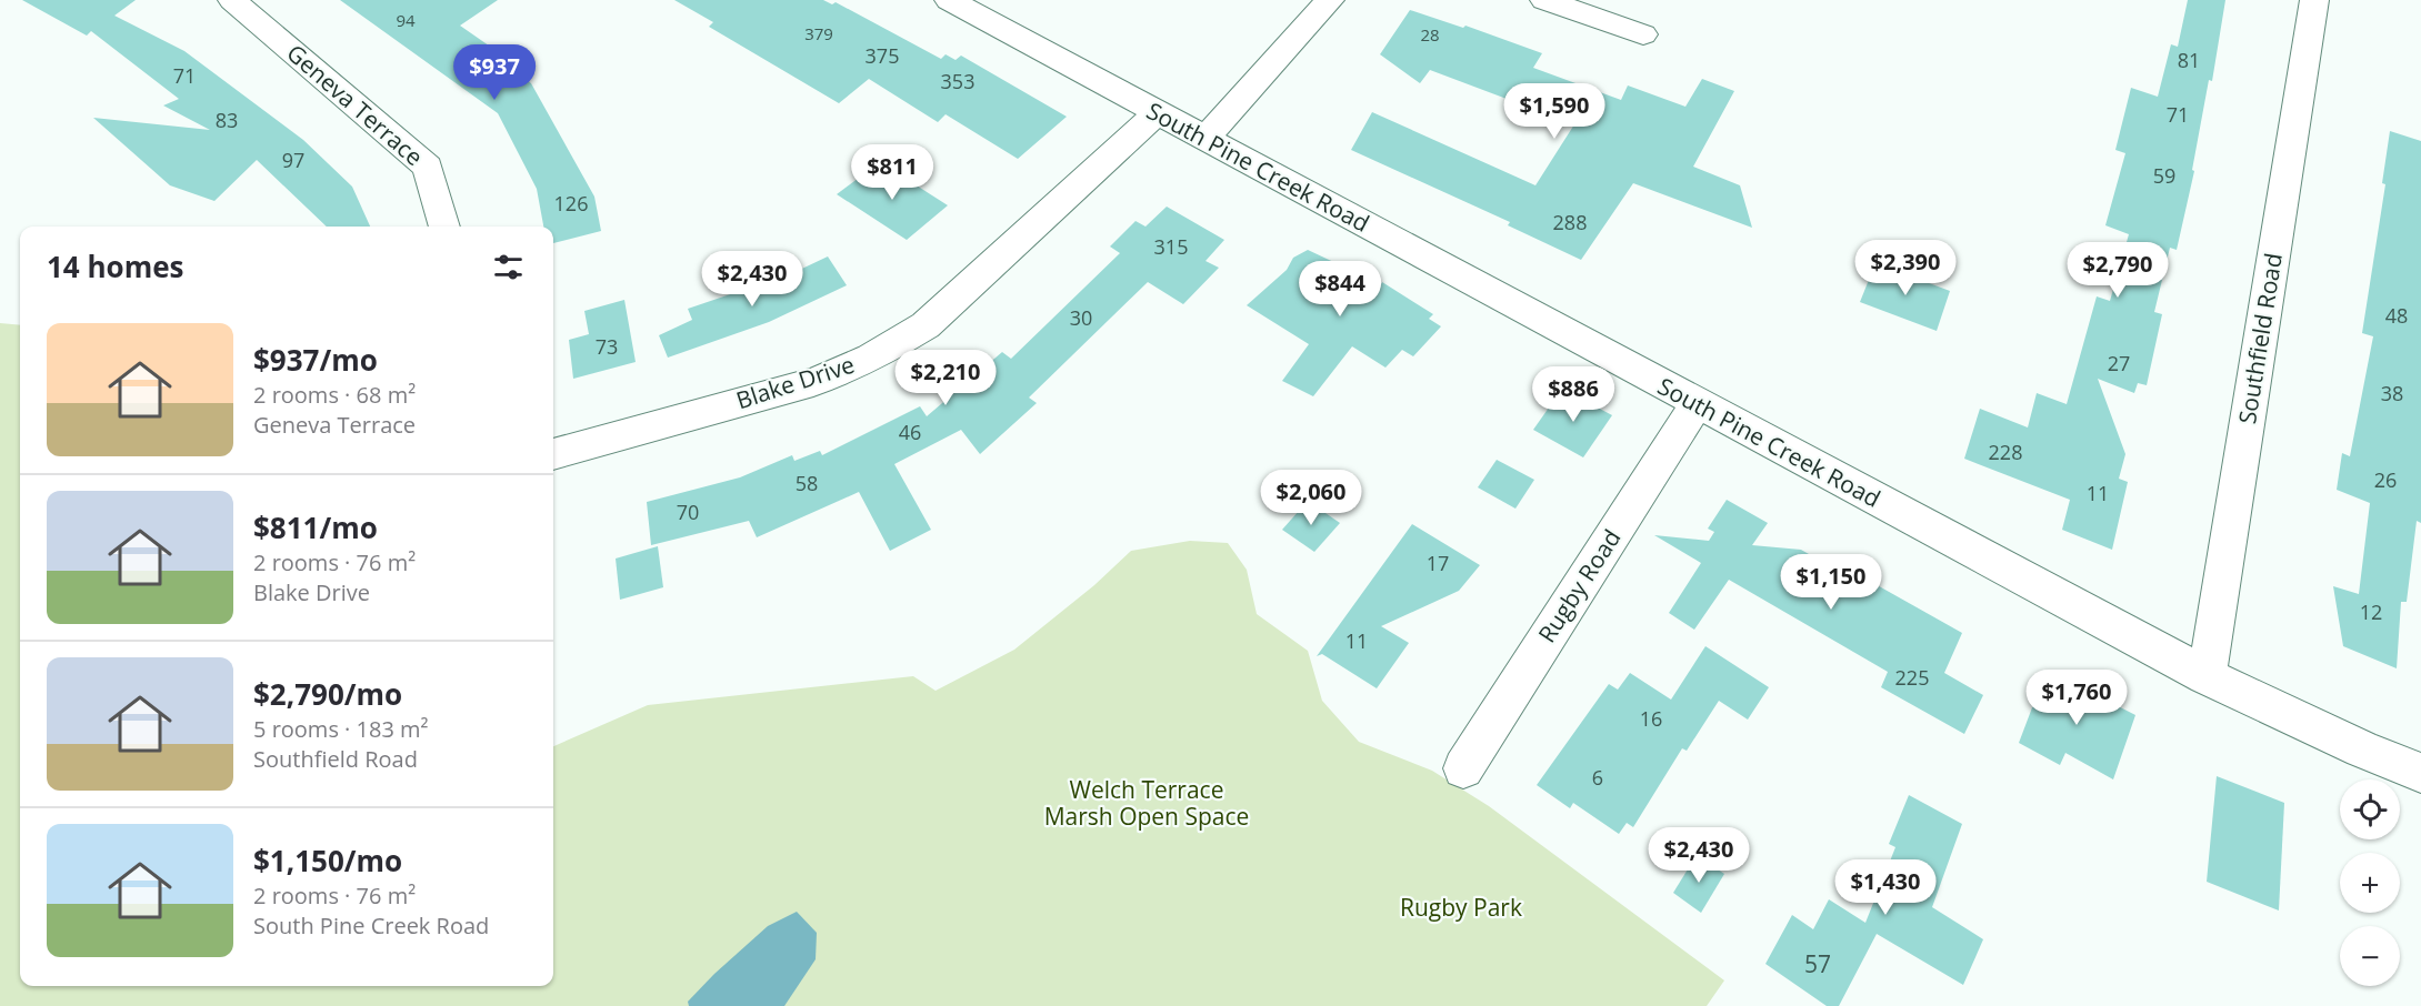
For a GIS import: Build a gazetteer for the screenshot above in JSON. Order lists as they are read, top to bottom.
{
  "streets": {
    "street": [
      "Geneva Terrace",
      "South Pine Creek Road",
      "Southfield Road",
      "Blake Drive",
      "Rugby Road"
    ]
  },
  "crossings": [
    ["South Pine Creek Road", "Southfield Road"],
    ["South Pine Creek Road", "Blake Drive"],
    ["South Pine Creek Road", "Rugby Road"]
  ],
  "parks": ["Welch Terrace Marsh Open Space", "Rugby Park"],
  "house_numbers": [
    "94",
    "379",
    "28",
    "375",
    "81",
    "71",
    "353",
    "71",
    "83",
    "97",
    "59",
    "126",
    "288",
    "315",
    "48",
    "30",
    "73",
    "27",
    "38",
    "46",
    "228",
    "26",
    "58",
    "11",
    "70",
    "17",
    "12",
    "11",
    "225",
    "16",
    "6",
    "57"
  ],
  "page": {
    "price": [
      "$937",
      "$1,590",
      "$811",
      "$2,390",
      "$2,790",
      "$2,430",
      "$844",
      "$2,210",
      "$886",
      "$2,060",
      "$1,150",
      "$1,760",
      "$2,430",
      "$1,430"
    ],
    "heading": "14 homes",
    "list": [
      {
        "name": "$937/mo",
        "note": "2 rooms · 68 m² · Geneva Terrace"
      },
      {
        "name": "$811/mo",
        "note": "2 rooms · 76 m² · Blake Drive"
      },
      {
        "name": "$2,790/mo",
        "note": "5 rooms · 183 m² · Southfield Road"
      },
      {
        "name": "$1,150/mo",
        "note": "2 rooms · 76 m² · South Pine Creek Road"
      }
    ],
    "map_buttons": ["+", "−"]
  }
}
